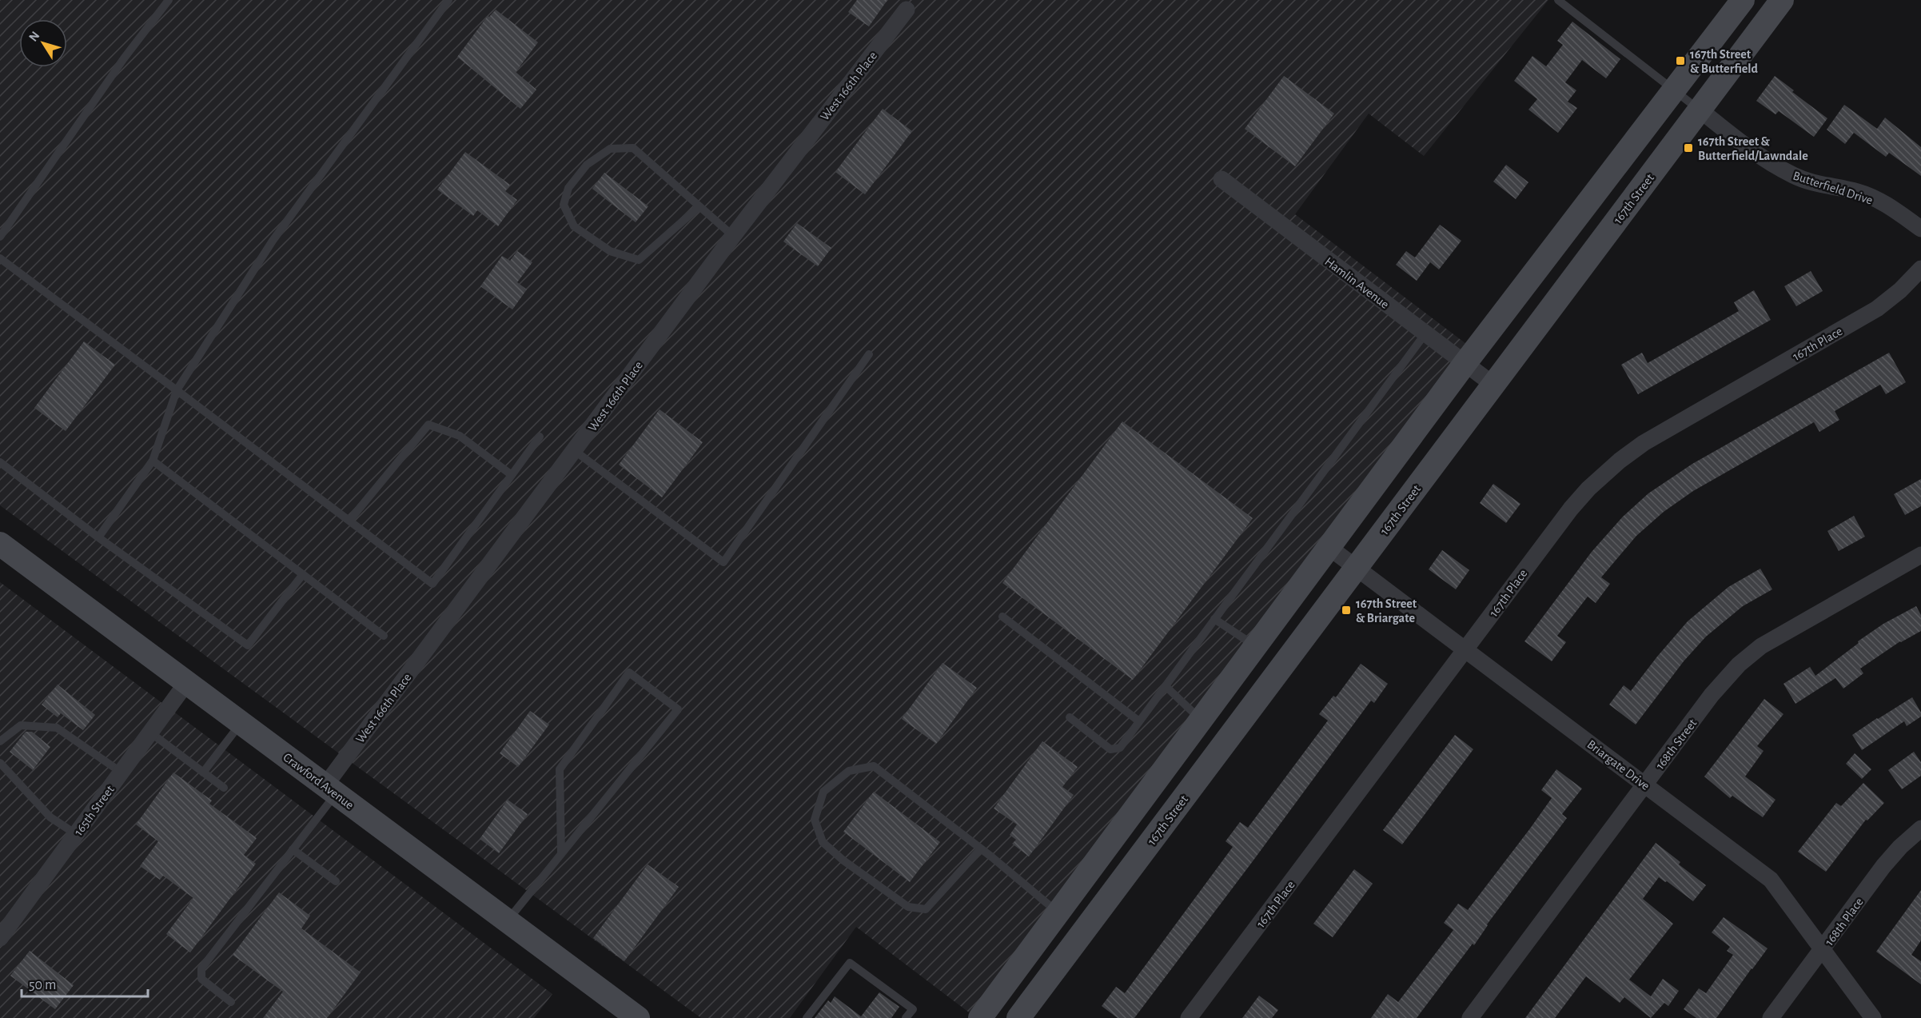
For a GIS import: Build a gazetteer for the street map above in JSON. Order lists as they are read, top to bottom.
{
  "streets": {
    "main road": ["167th Street", "Crawford Avenue"],
    "street": [
      "West 166th Place",
      "Butterfield Drive",
      "Hamlin Avenue",
      "167th Place",
      "168th Street",
      "Briargate Drive",
      "165th Street",
      "168th Place"
    ]
  },
  "crossings": [
    ["West 166th Place", "Crawford Avenue"],
    ["Butterfield Drive", "167th Street"],
    ["167th Street", "Hamlin Avenue"],
    ["167th Street", "Briargate Drive"],
    ["167th Place", "Briargate Drive"],
    ["168th Street", "Briargate Drive"],
    ["Briargate Drive", "168th Place"],
    ["Crawford Avenue", "165th Street"]
  ],
  "places": {
    "transit": ["167th Street & Butterfield", "167th Street & Butterfield/Lawndale", "167th Street & Briargate"]
  },
  "scale_bar": "50 m",
  "north": "top left"
}
